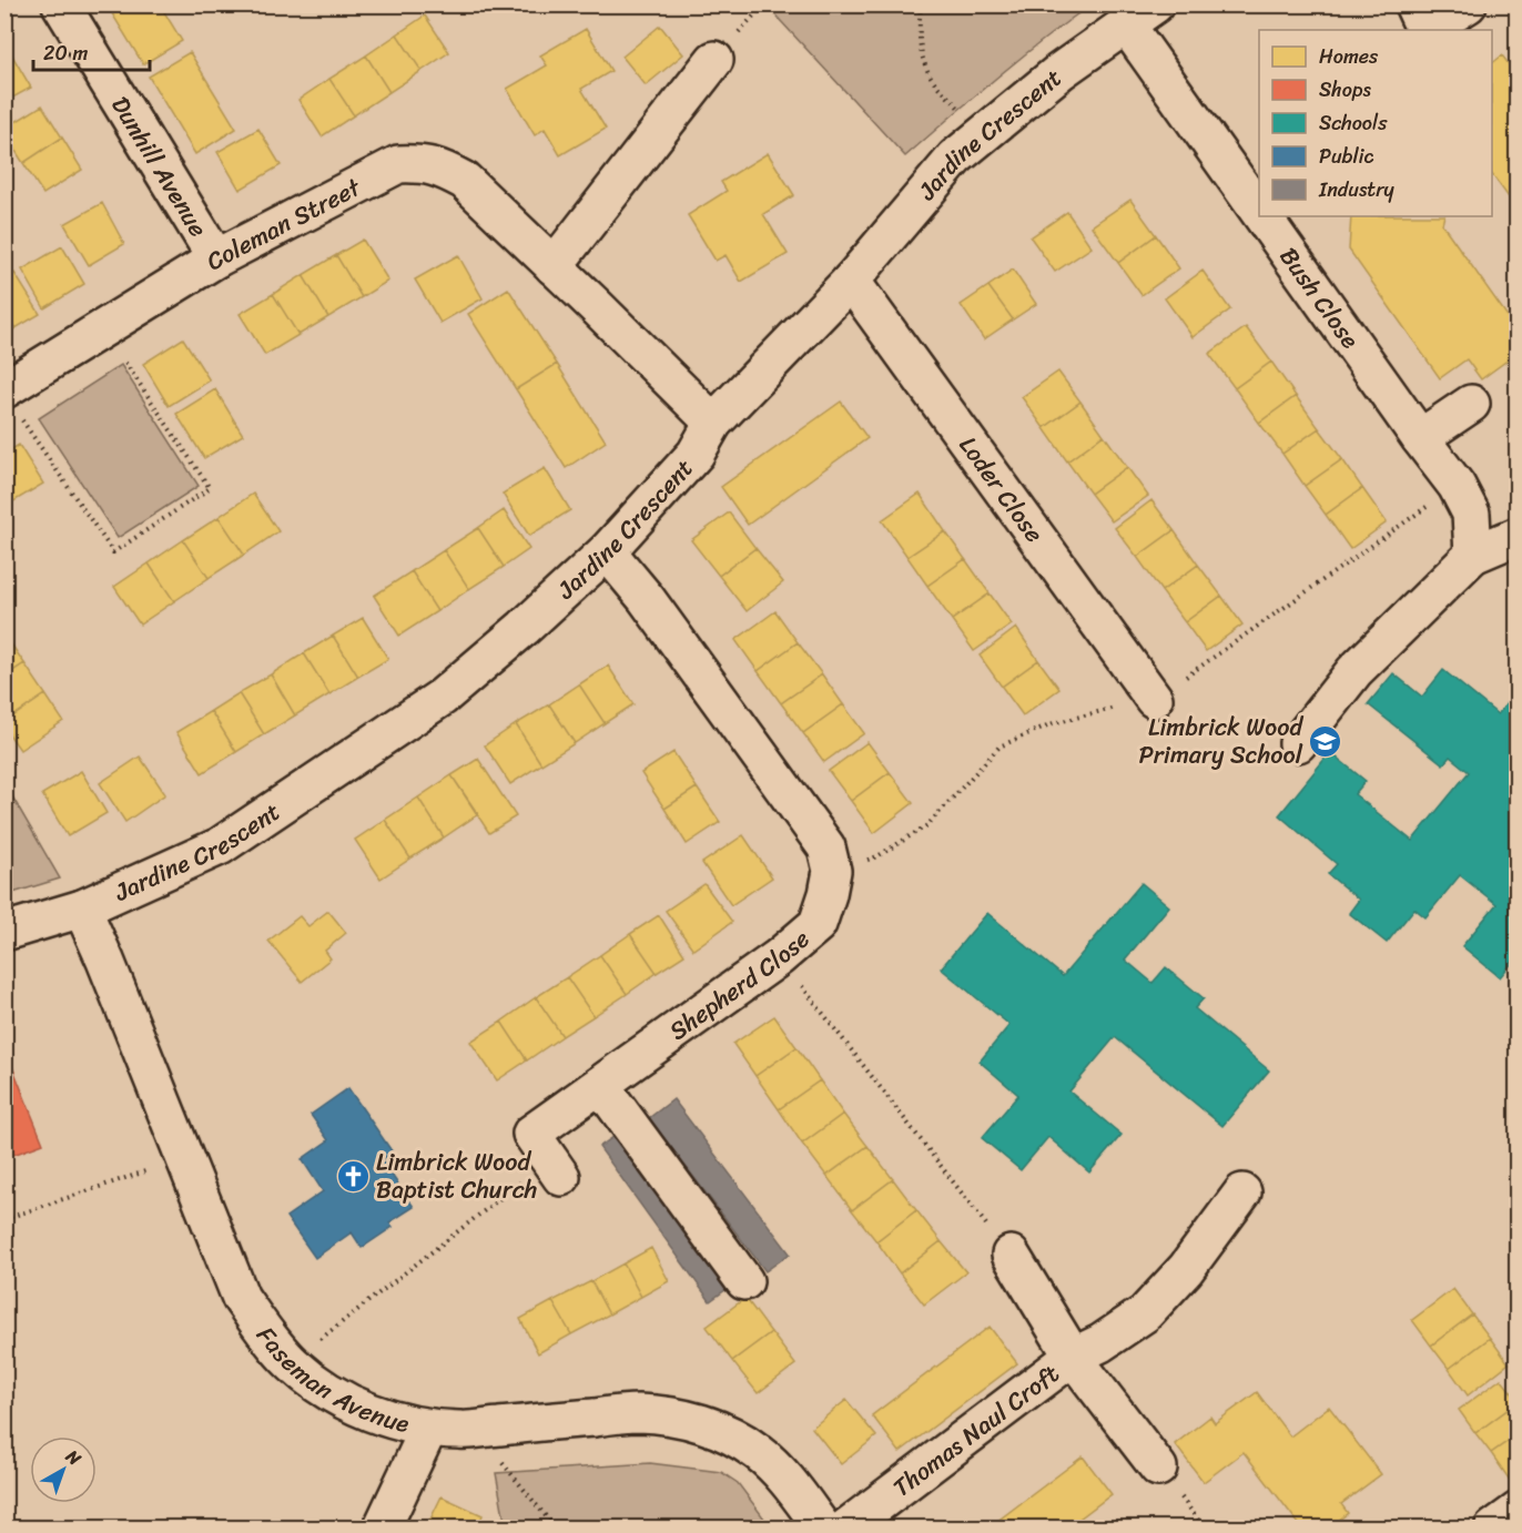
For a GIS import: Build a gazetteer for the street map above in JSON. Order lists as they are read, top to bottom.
{
  "streets": {
    "street": [
      "Jardine Crescent",
      "Dunhill Avenue",
      "Coleman Street",
      "Bush Close",
      "Loder Close",
      "Shepherd Close",
      "Faseman Avenue",
      "Thomas Naul Croft"
    ]
  },
  "crossings": [
    ["Jardine Crescent", "Coleman Street"],
    ["Jardine Crescent", "Bush Close"],
    ["Jardine Crescent", "Loder Close"],
    ["Jardine Crescent", "Shepherd Close"],
    ["Jardine Crescent", "Faseman Avenue"],
    ["Dunhill Avenue", "Coleman Street"]
  ],
  "places": {
    "school or university": ["Limbrick Wood Primary School"],
    "church": ["Limbrick Wood Baptist Church"]
  },
  "legend": [
    "Homes",
    "Shops",
    "Schools",
    "Public",
    "Industry"
  ],
  "scale_bar": "20 m",
  "north": "top right"
}
